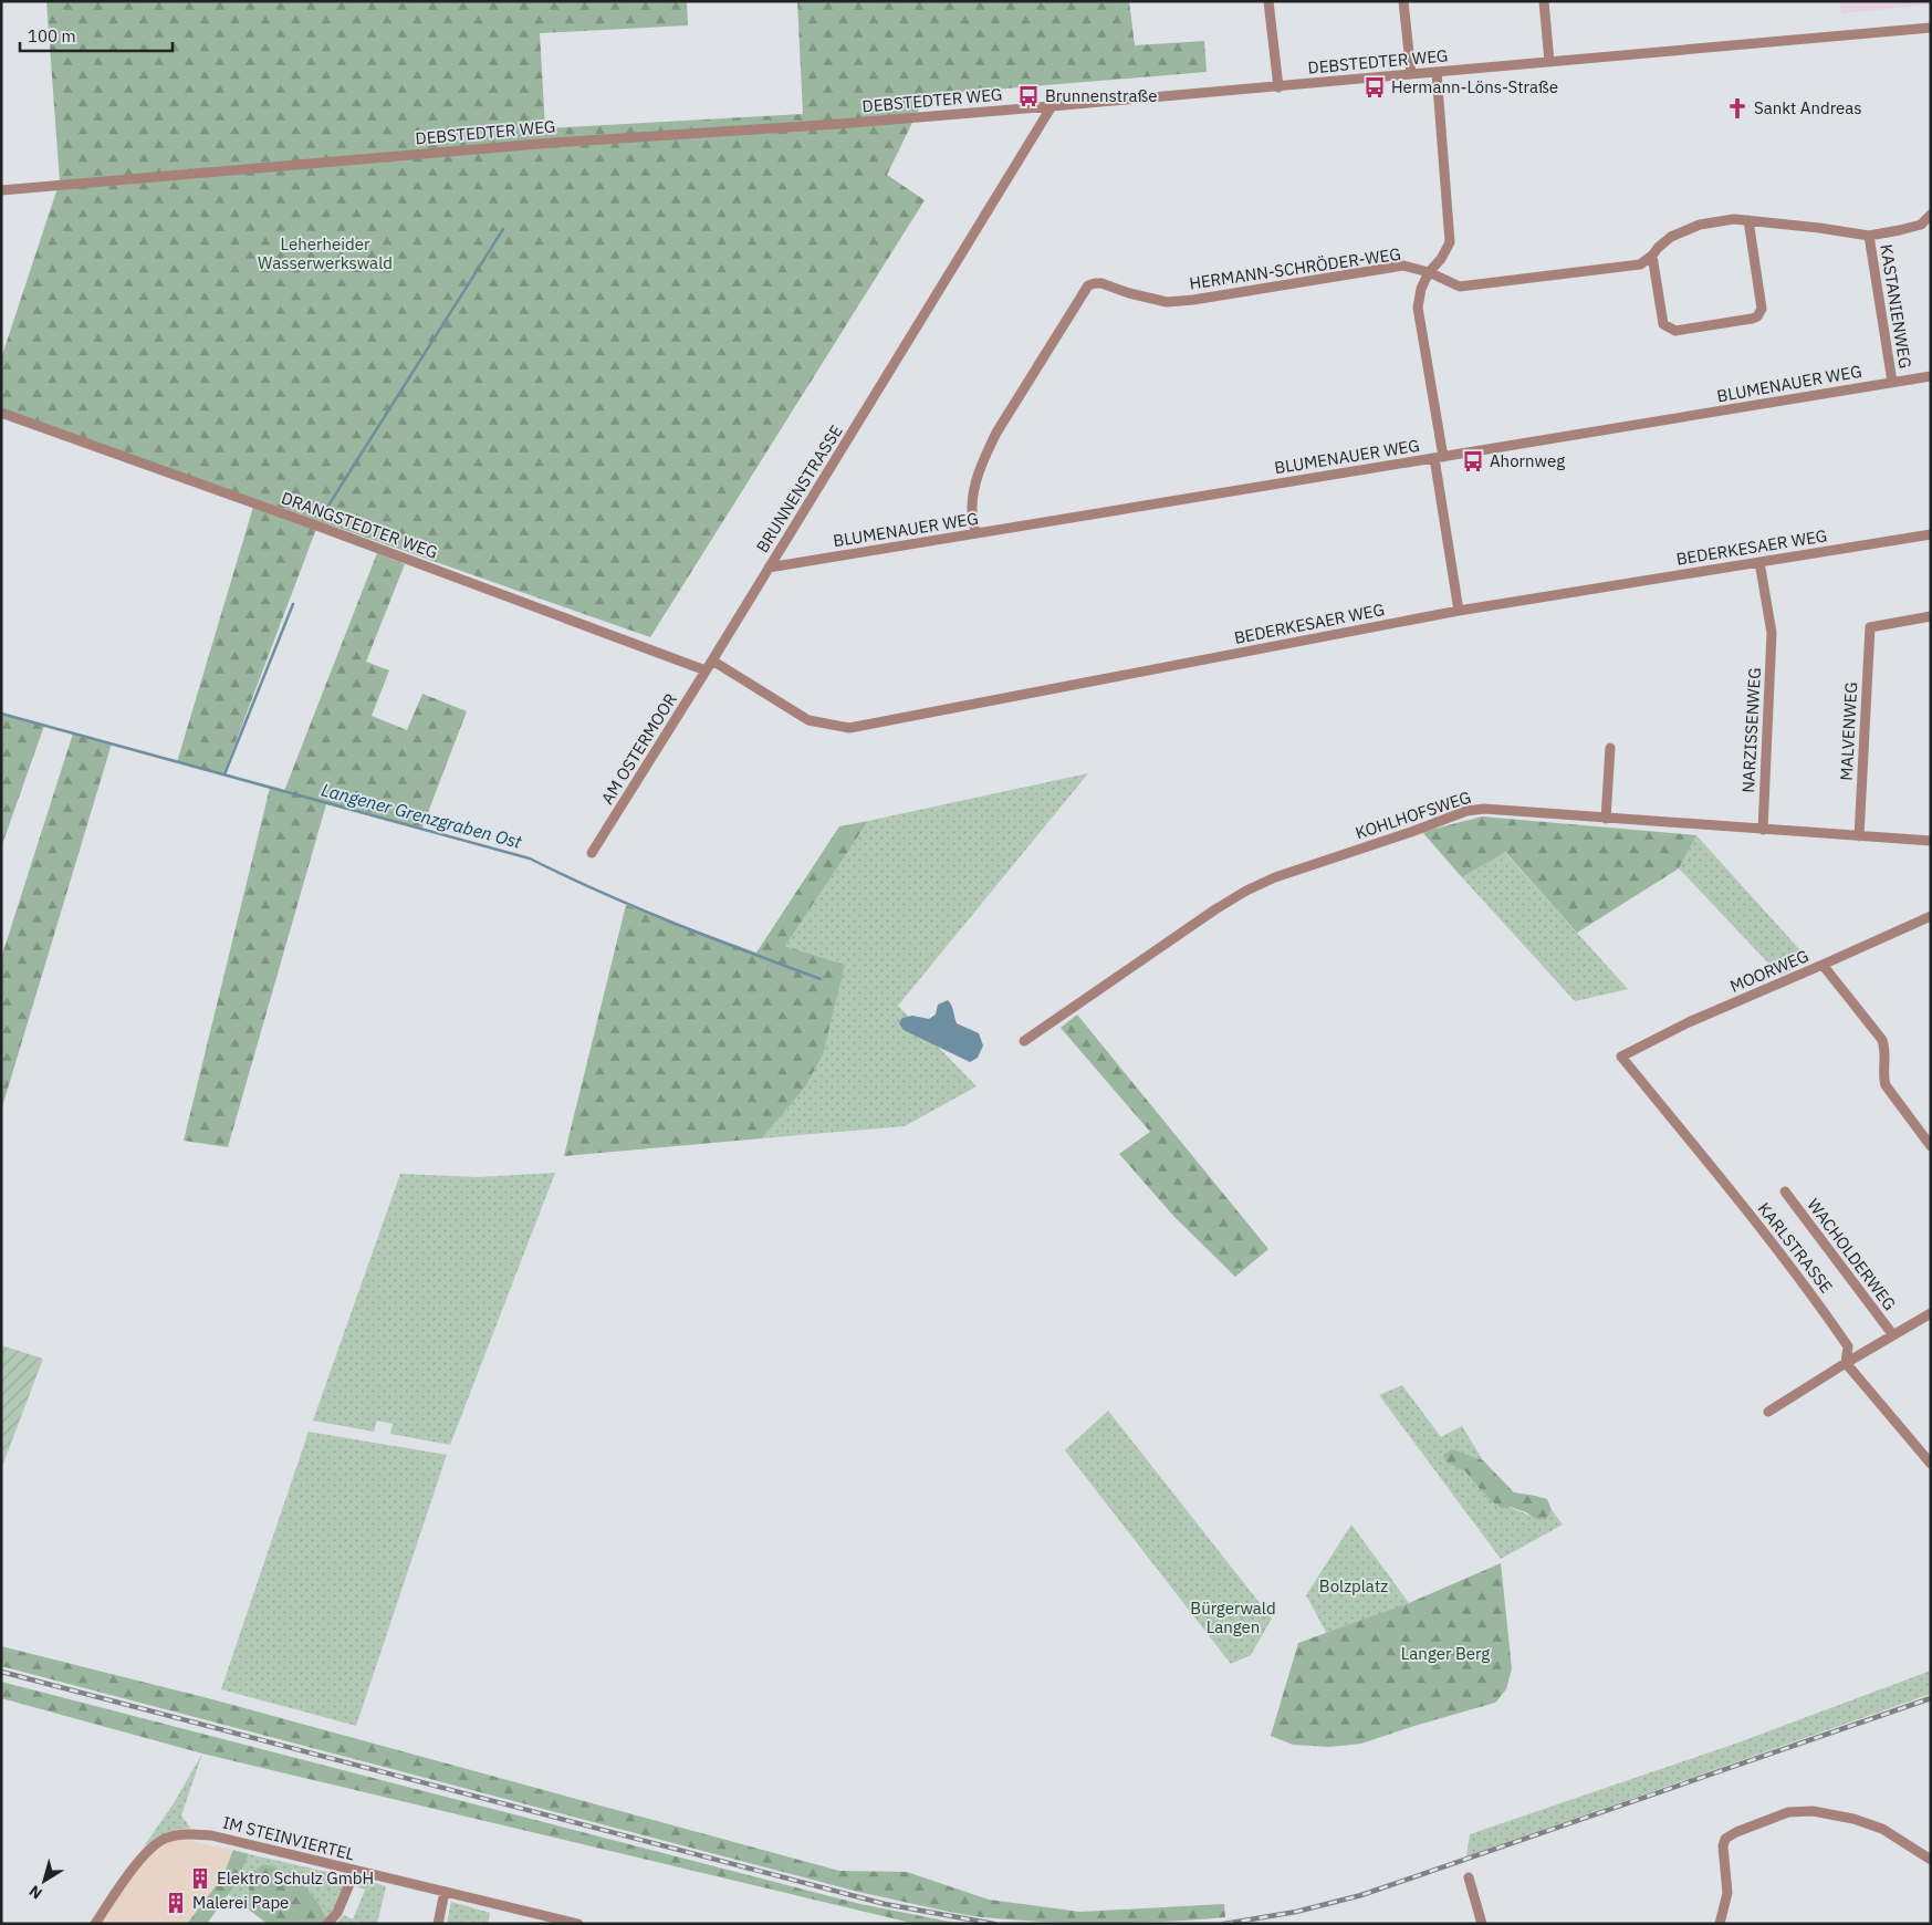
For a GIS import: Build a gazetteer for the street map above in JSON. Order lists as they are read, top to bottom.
{
  "streets": {
    "street": [
      "DEBSTEDTER WEG",
      "HERMANN-SCHRÖDER-WEG",
      "KASTANIENWEG",
      "BLUMENAUER WEG",
      "BRUNNENSTRASSE",
      "DRANGSTEDTER WEG",
      "BEDERKESAER WEG",
      "NARZISSENWEG",
      "MALVENWEG",
      "AM OSTERMOOR",
      "KOHLHOFSWEG",
      "MOORWEG",
      "KARLSTRASSE",
      "WACHOLDERWEG",
      "IM STEINVIERTEL"
    ]
  },
  "crossings": [
    ["DEBSTEDTER WEG", "BRUNNENSTRASSE"],
    ["HERMANN-SCHRÖDER-WEG", "KASTANIENWEG"],
    ["HERMANN-SCHRÖDER-WEG", "BLUMENAUER WEG"],
    ["KASTANIENWEG", "BLUMENAUER WEG"],
    ["BLUMENAUER WEG", "BRUNNENSTRASSE"],
    ["BRUNNENSTRASSE", "BEDERKESAER WEG"],
    ["BRUNNENSTRASSE", "AM OSTERMOOR"],
    ["DRANGSTEDTER WEG", "AM OSTERMOOR"],
    ["BEDERKESAER WEG", "NARZISSENWEG"],
    ["BEDERKESAER WEG", "AM OSTERMOOR"],
    ["NARZISSENWEG", "KOHLHOFSWEG"],
    ["MALVENWEG", "KOHLHOFSWEG"],
    ["MOORWEG", "KARLSTRASSE"]
  ],
  "water": ["Langener Grenzgraben Ost"],
  "parks": [
    "Leherheider Wasserwerkswald",
    "Bolzplatz",
    "Bürgerwald Langen",
    "Langer Berg"
  ],
  "places": {
    "bus stop": ["Hermann-Löns-Straße", "Brunnenstraße", "Ahornweg"],
    "church": ["Sankt Andreas"],
    "building": ["Elektro Schulz GmbH", "Malerei Pape"]
  },
  "scale_bar": "100 m",
  "north": "bottom left"
}
